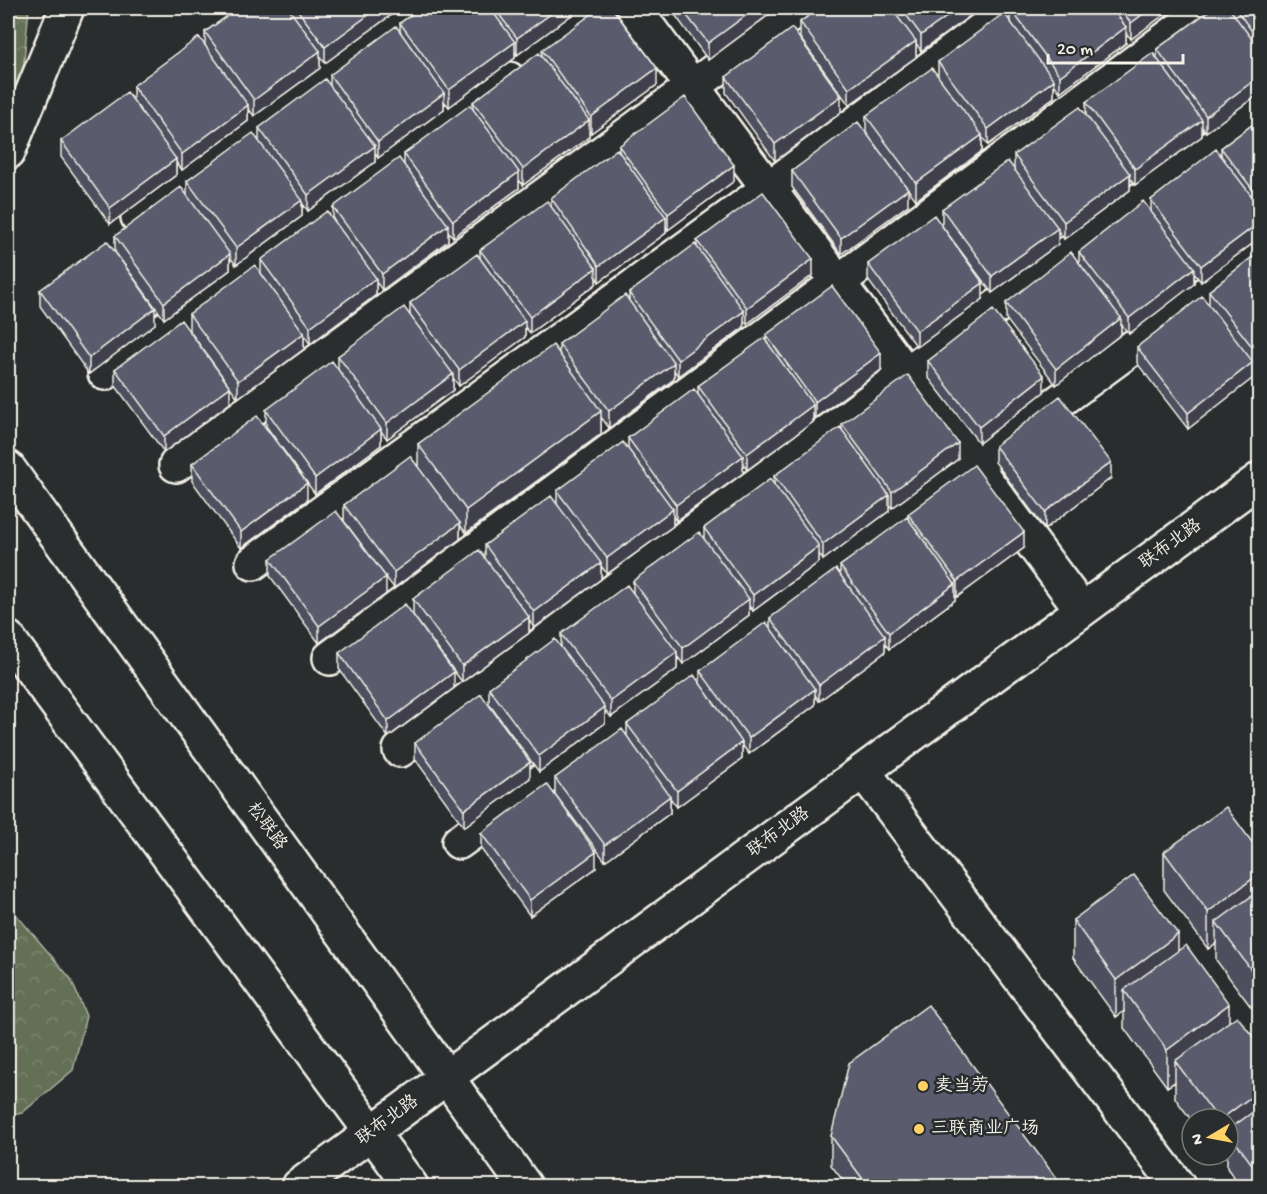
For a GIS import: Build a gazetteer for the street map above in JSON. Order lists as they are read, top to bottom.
{
  "streets": {
    "street": ["联布北路", "松联路"]
  },
  "crossings": [
    ["联布北路", "松联路"]
  ],
  "places": ["麦当劳", "三联商业广场"],
  "scale_bar": "20 m",
  "north": "left"
}
